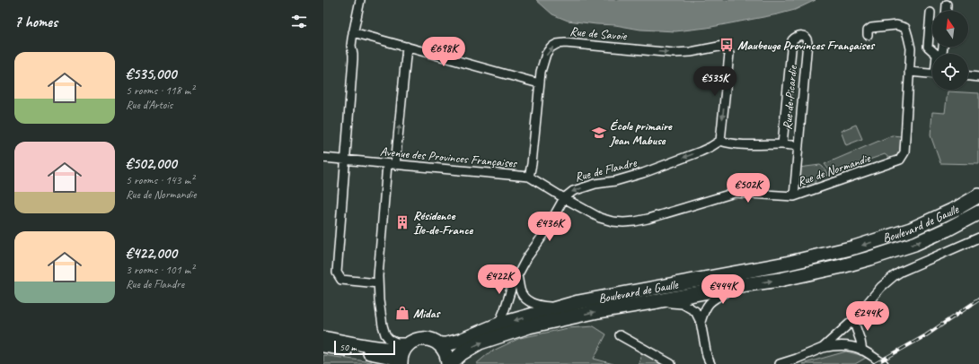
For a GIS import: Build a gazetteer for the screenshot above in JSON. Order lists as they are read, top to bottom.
{
  "streets": {
    "main road": ["Boulevard de Gaulle"],
    "street": [
      "Rue de Savoie",
      "Rue de Picardie",
      "Avenue des Provinces Françaises",
      "Rue de Flandre",
      "Rue de Normandie"
    ]
  },
  "crossings": [
    ["Rue de Savoie", "Avenue des Provinces Françaises"],
    ["Rue de Savoie", "Rue de Flandre"],
    ["Rue de Picardie", "Rue de Normandie"],
    ["Avenue des Provinces Françaises", "Rue de Flandre"],
    ["Avenue des Provinces Françaises", "Rue de Normandie"],
    ["Rue de Flandre", "Rue de Normandie"],
    ["Rue de Flandre", "Boulevard de Gaulle"]
  ],
  "one_way": ["Rue de Flandre"],
  "places": {
    "bus stop": ["Maubeuge Provinces Françaises"],
    "school or university": ["École primaire Jean Mabuse"],
    "building": ["Résidence Île-de-France"],
    "shop": ["Midas"]
  },
  "scale_bar": "50 m",
  "north": "top",
  "page": {
    "heading": "7 homes",
    "price": [
      "€698K",
      "€535K",
      "€502K",
      "€436K",
      "€422K",
      "€444K",
      "€244K"
    ],
    "list": [
      {
        "name": "€535,000",
        "note": "5 rooms · 118 m² · Rue d'Artois"
      },
      {
        "name": "€502,000",
        "note": "5 rooms · 143 m² · Rue de Normandie"
      },
      {
        "name": "€422,000",
        "note": "3 rooms · 101 m² · Rue de Flandre"
      }
    ],
    "scale": "50 m"
  }
}
